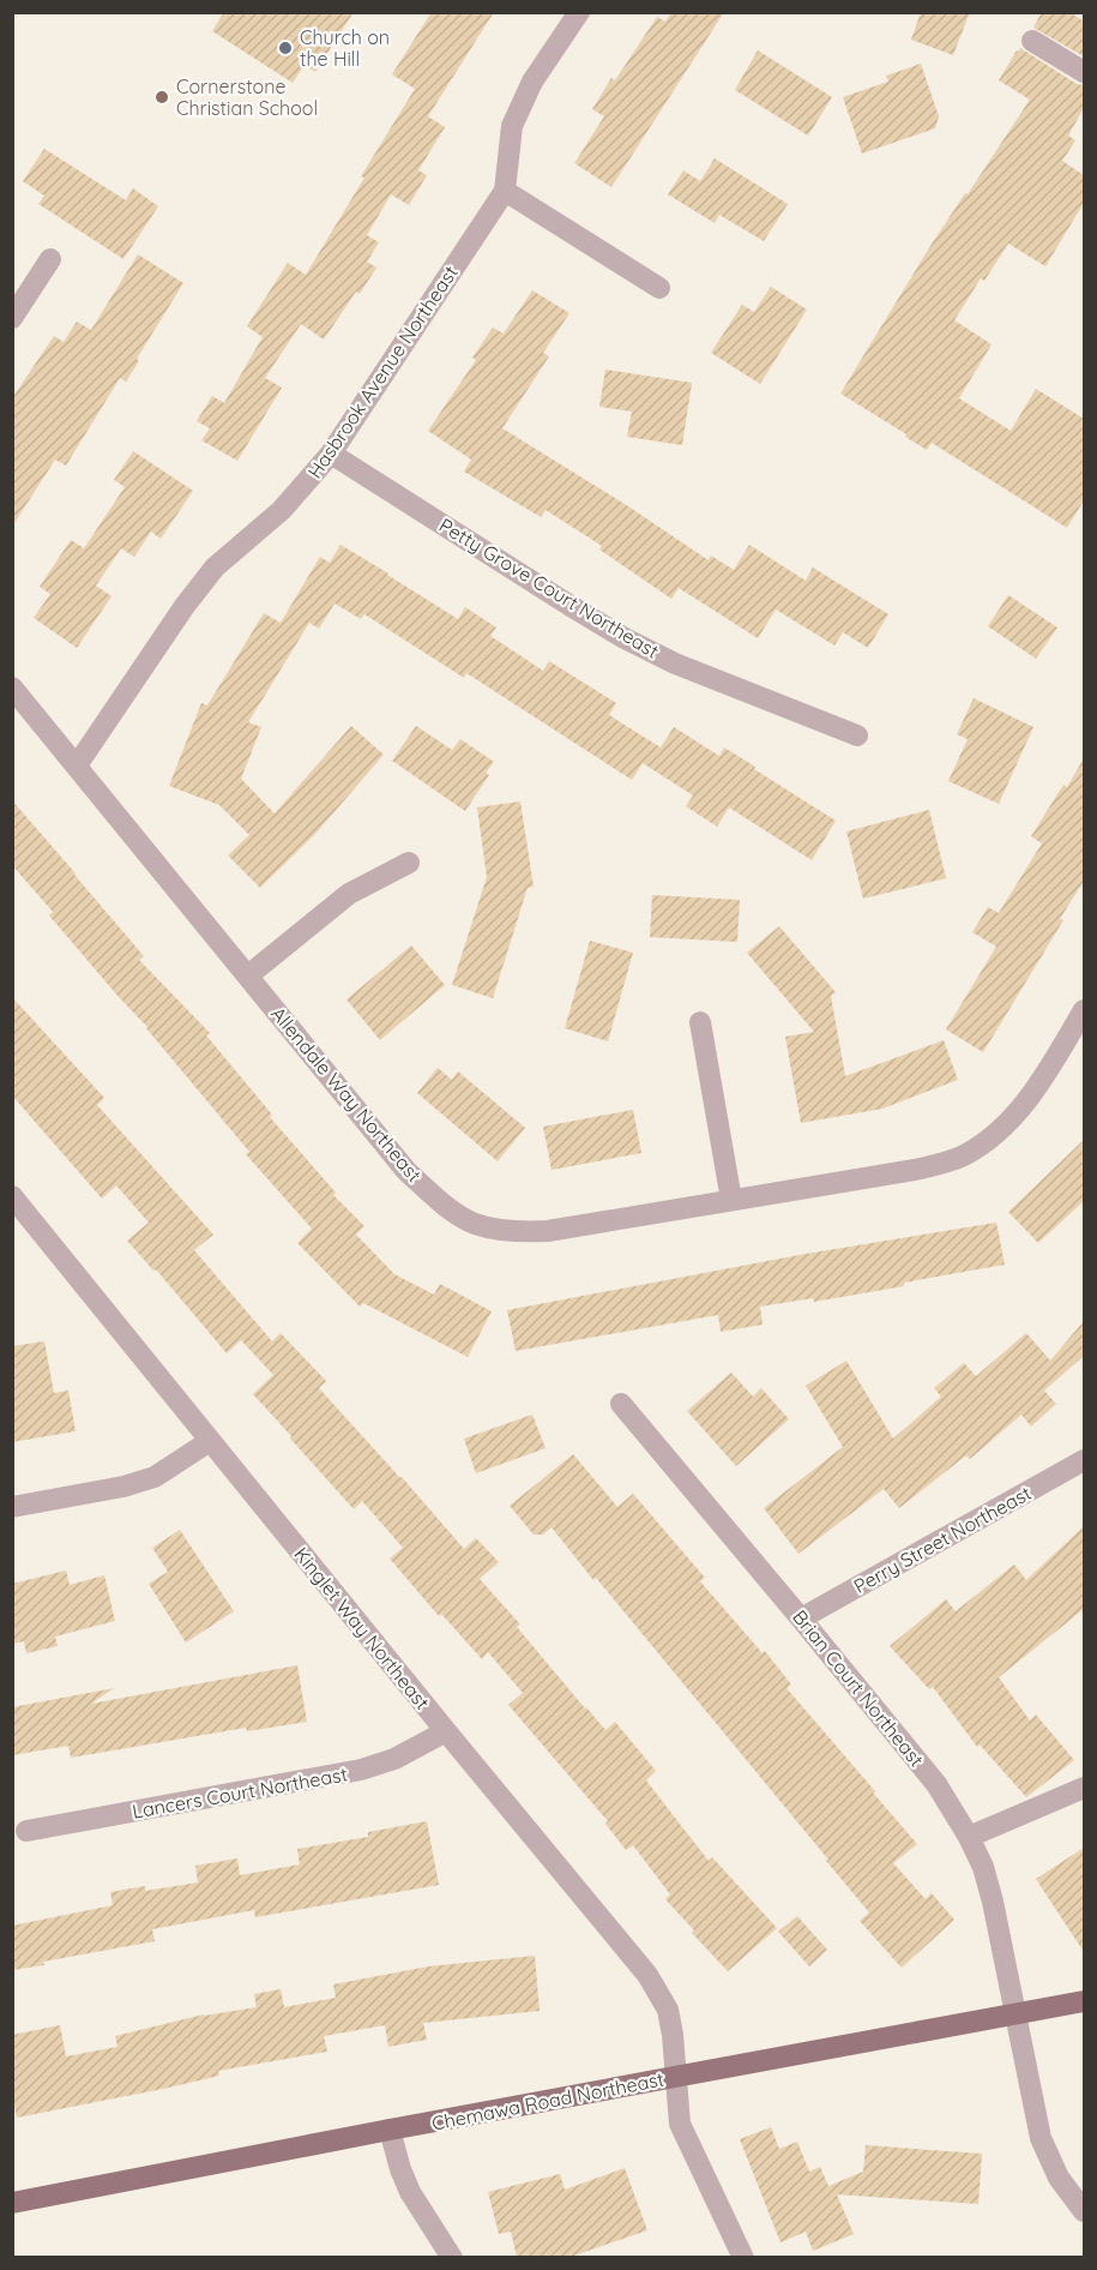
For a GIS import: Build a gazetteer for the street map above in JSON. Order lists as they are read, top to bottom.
{
  "streets": {
    "main road": ["Chemawa Road Northeast"],
    "street": [
      "Hasbrook Avenue Northeast",
      "Petty Grove Court Northeast",
      "Allendale Way Northeast",
      "Perry Street Northeast",
      "Kinglet Way Northeast",
      "Brian Court Northeast",
      "Lancers Court Northeast"
    ]
  },
  "crossings": [
    ["Hasbrook Avenue Northeast", "Petty Grove Court Northeast"],
    ["Hasbrook Avenue Northeast", "Allendale Way Northeast"],
    ["Perry Street Northeast", "Brian Court Northeast"],
    ["Kinglet Way Northeast", "Lancers Court Northeast"],
    ["Kinglet Way Northeast", "Chemawa Road Northeast"],
    ["Brian Court Northeast", "Chemawa Road Northeast"]
  ],
  "places": ["Church on the Hill", "Cornerstone Christian School"]
}
